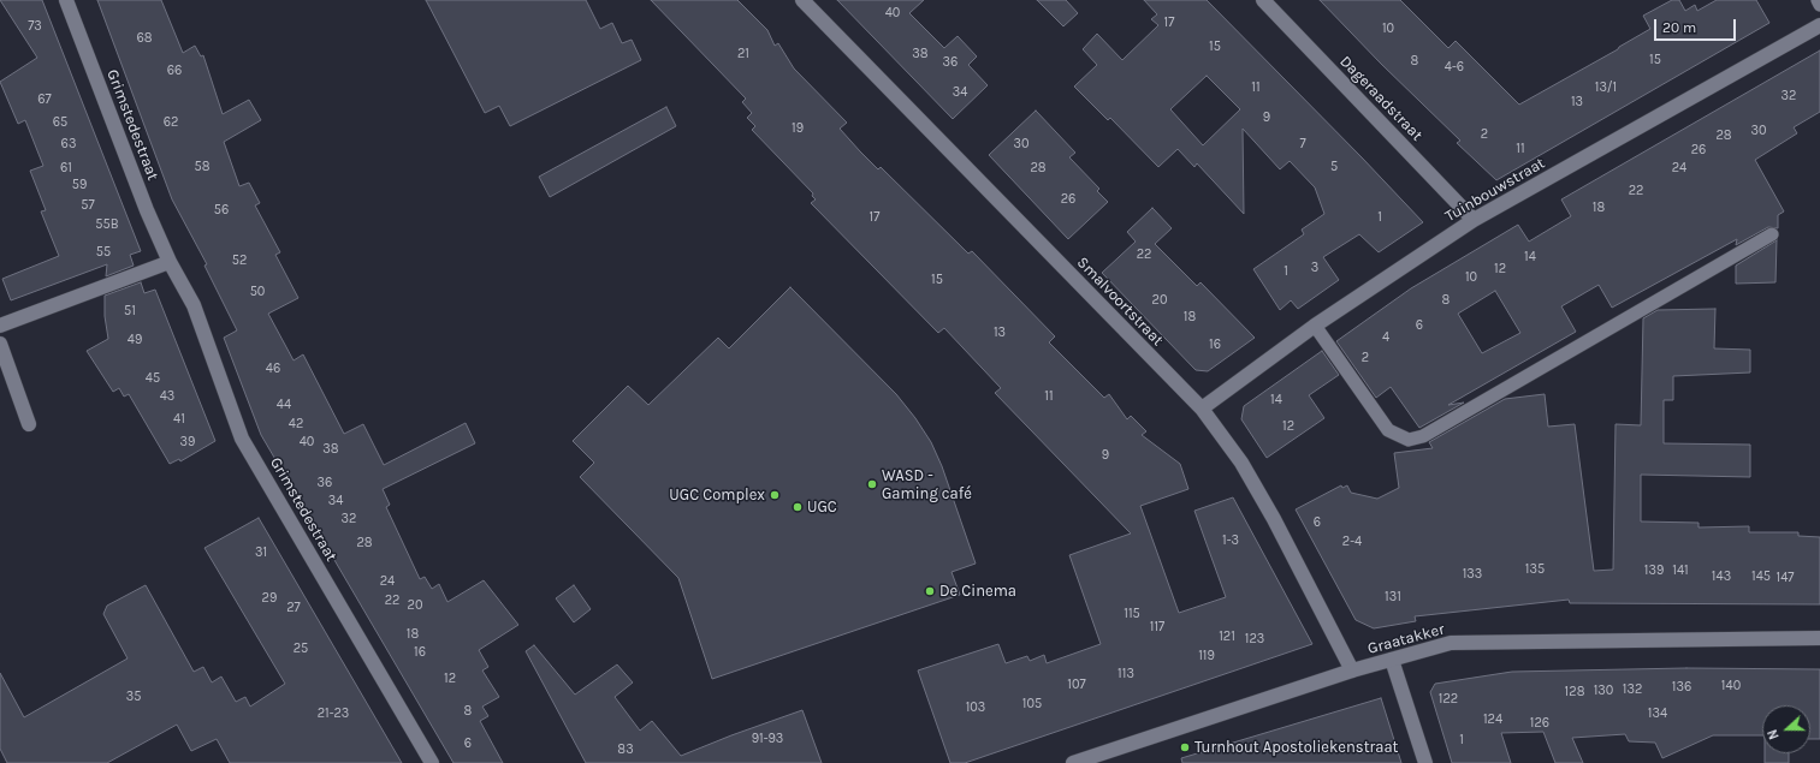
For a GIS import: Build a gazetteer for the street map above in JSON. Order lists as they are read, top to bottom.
{
  "streets": {
    "street": [
      "Dageraadstraat",
      "Grimstedestraat",
      "Tuinbouwstraat",
      "Smalvoortstraat",
      "Graatakker"
    ]
  },
  "crossings": [
    ["Dageraadstraat", "Tuinbouwstraat"],
    ["Tuinbouwstraat", "Smalvoortstraat"],
    ["Smalvoortstraat", "Graatakker"]
  ],
  "places": [
    "WASD - Gaming café",
    "UGC Complex",
    "UGC",
    "De Cinema",
    "Turnhout Apostoliekenstraat"
  ],
  "house_numbers": [
    "40",
    "17",
    "73",
    "10",
    "68",
    "15",
    "21",
    "38",
    "15",
    "8",
    "36",
    "4-6",
    "66",
    "11",
    "13/1",
    "34",
    "32",
    "67",
    "13",
    "9",
    "65",
    "62",
    "19",
    "30",
    "2",
    "28",
    "63",
    "30",
    "7",
    "11",
    "26",
    "58",
    "5",
    "61",
    "28",
    "24",
    "59",
    "22",
    "26",
    "57",
    "18",
    "56",
    "17",
    "1",
    "55B",
    "55",
    "22",
    "14",
    "52",
    "3",
    "12",
    "1",
    "10",
    "15",
    "50",
    "20",
    "8",
    "51",
    "18",
    "6",
    "13",
    "4",
    "49",
    "16",
    "2",
    "46",
    "45",
    "43",
    "11",
    "14",
    "44",
    "41",
    "42",
    "12",
    "39",
    "40",
    "38",
    "9",
    "36",
    "34",
    "32",
    "6",
    "1-3",
    "2-4",
    "28",
    "31",
    "135",
    "139",
    "141",
    "133",
    "143",
    "145",
    "147",
    "24",
    "131",
    "29",
    "22",
    "20",
    "27",
    "115",
    "117",
    "18",
    "121",
    "123",
    "25",
    "16",
    "119",
    "113",
    "12",
    "107",
    "140",
    "136",
    "132",
    "130",
    "128",
    "35",
    "122",
    "105",
    "103",
    "8",
    "21-23",
    "134",
    "124",
    "126",
    "91-93",
    "1",
    "6",
    "83"
  ],
  "scale_bar": "20 m",
  "north": "left"
}
